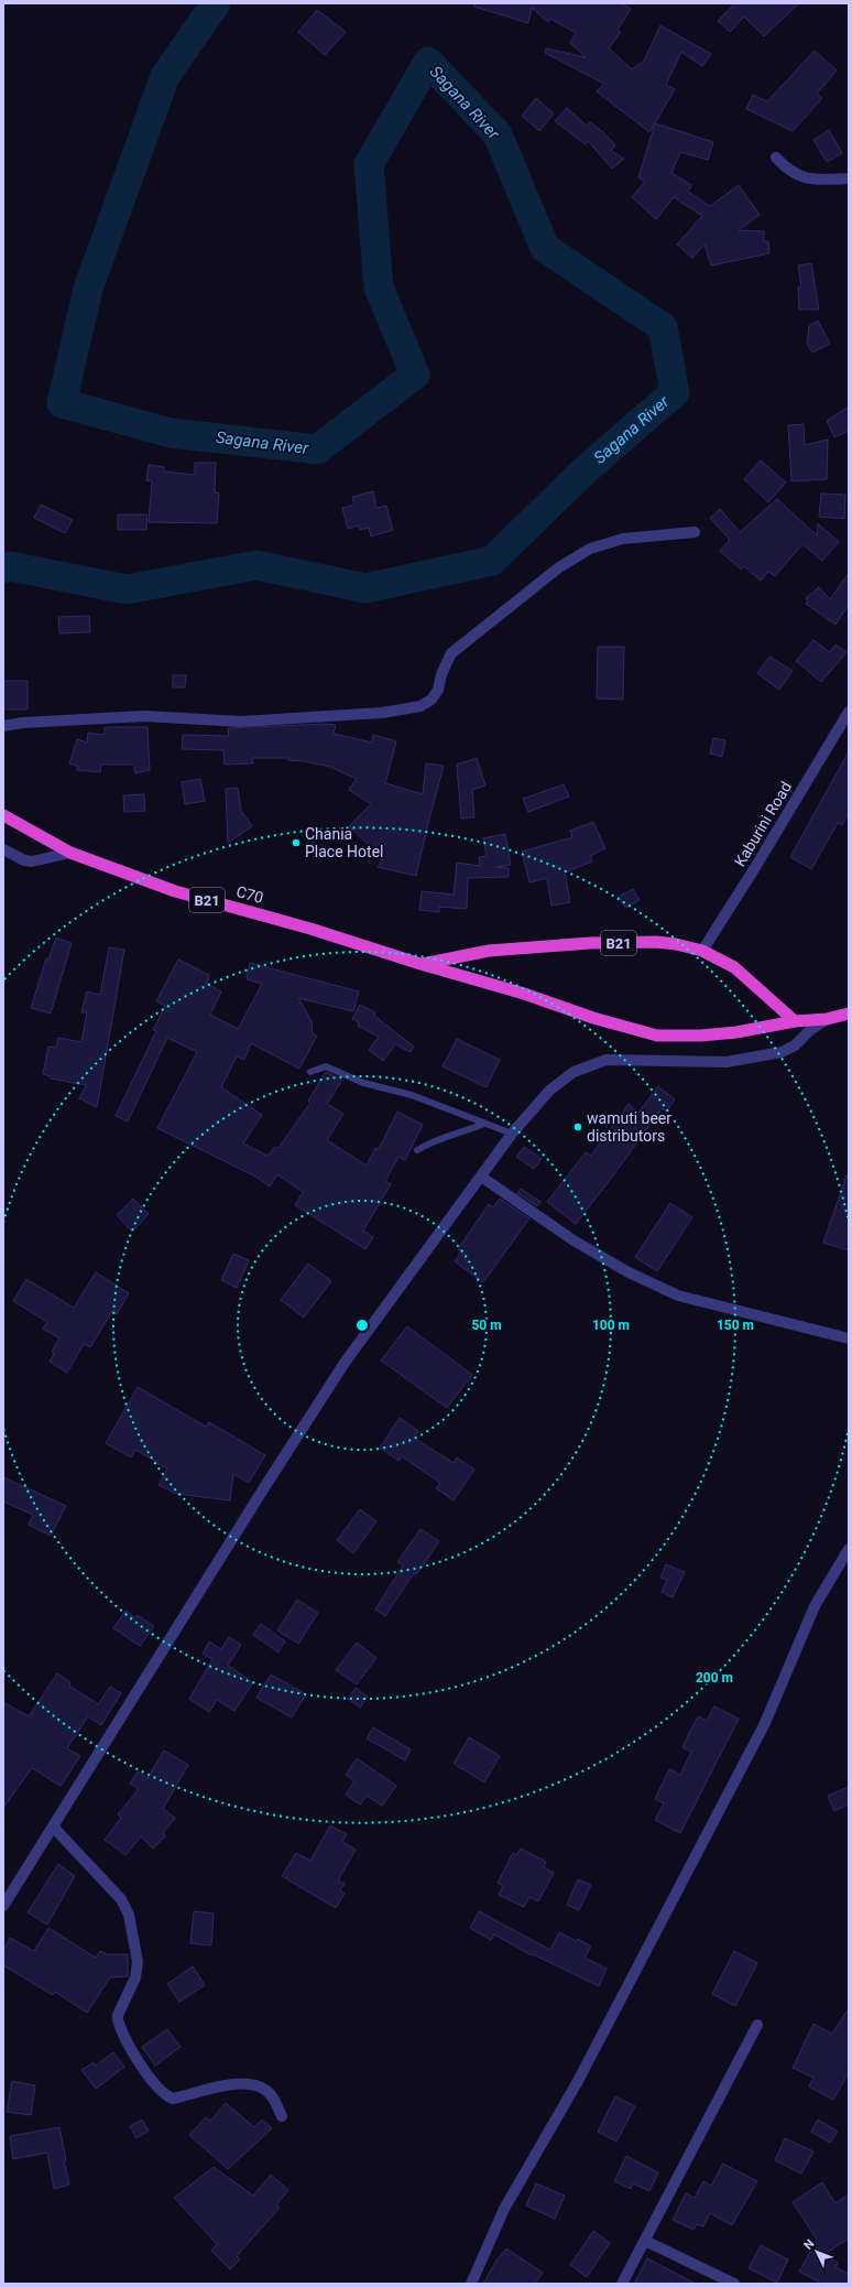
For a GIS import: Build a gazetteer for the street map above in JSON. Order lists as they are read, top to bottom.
{
  "streets": {
    "highway": ["C70", "B21"],
    "street": ["Kaburini Road"]
  },
  "crossings": [
    ["Kaburini Road", "B21"],
    ["C70", "B21"]
  ],
  "water": ["Sagana River"],
  "places": ["Chania Place Hotel", "wamuti beer distributors"],
  "north": "top left",
  "rings": [
    "50 m",
    "100 m",
    "150 m",
    "200 m"
  ]
}
